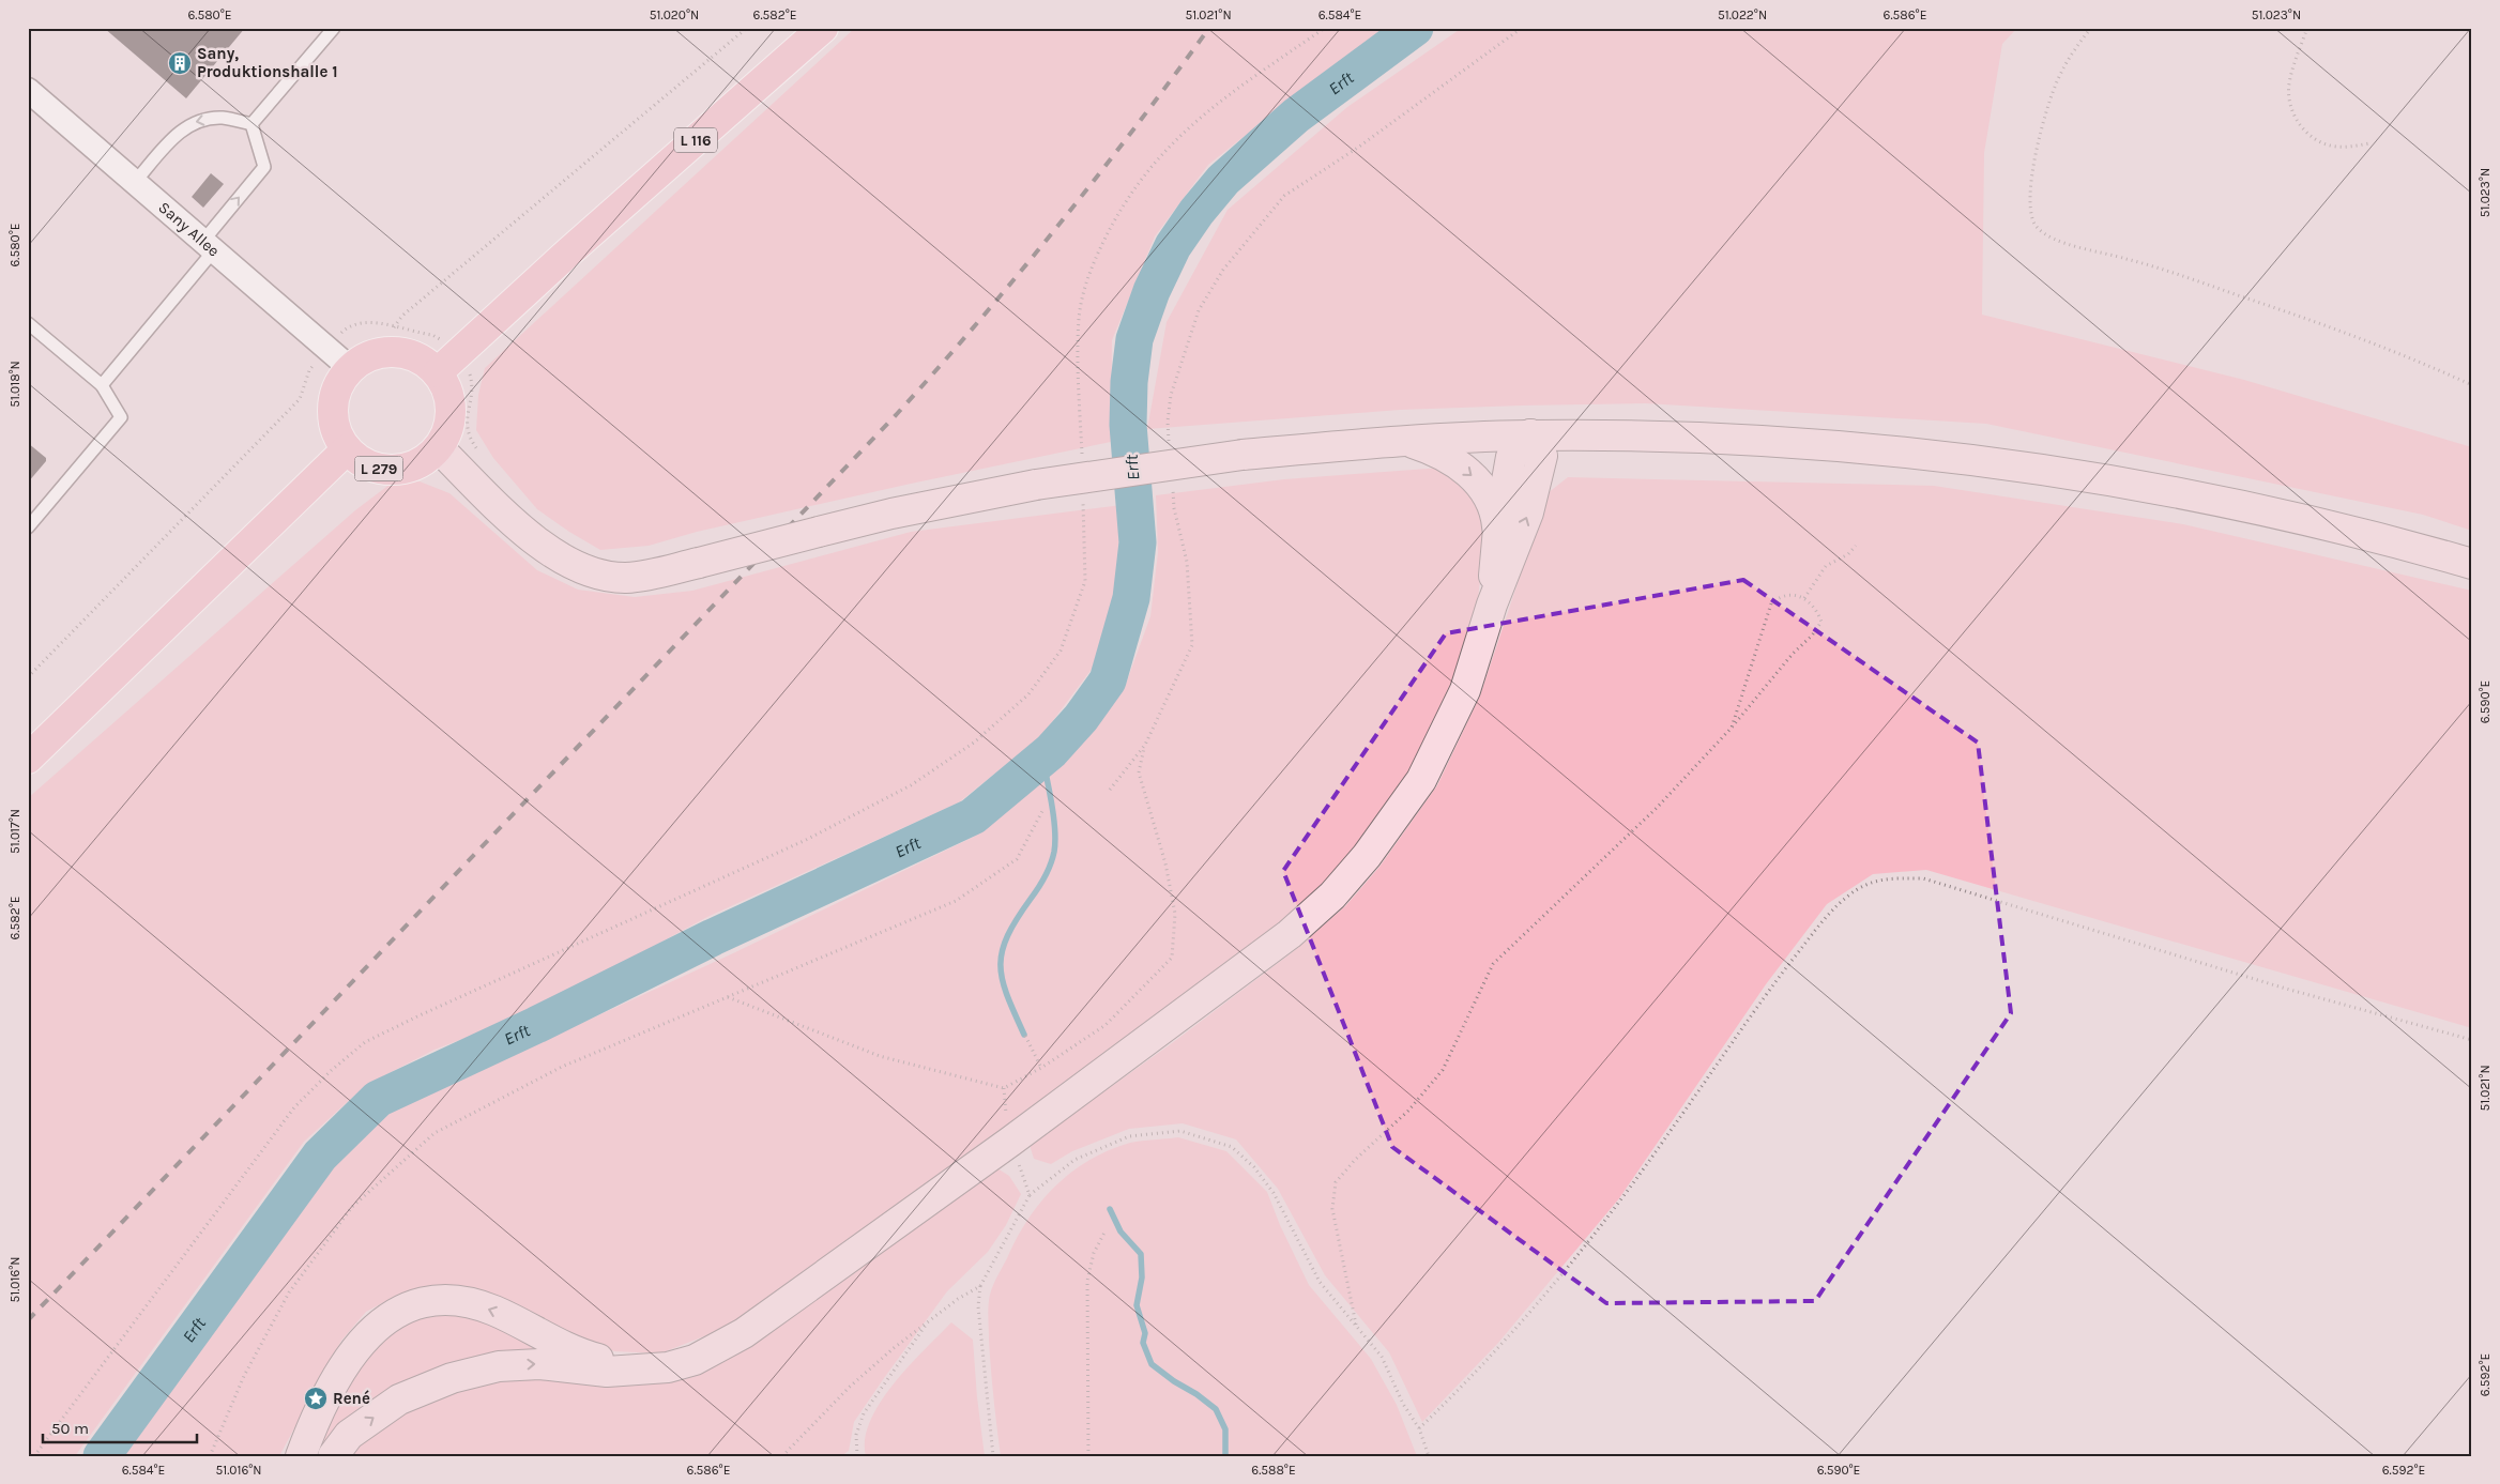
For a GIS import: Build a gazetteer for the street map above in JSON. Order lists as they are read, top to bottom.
{
  "streets": {
    "main road": ["L 116", "L 279"],
    "street": ["Sany Allee"]
  },
  "crossings": [
    ["L 116", "Sany Allee"],
    ["L 116", "L 279"],
    ["Sany Allee", "L 279"]
  ],
  "water": ["Erft"],
  "places": {
    "building": ["Sany, Produktionshalle 1"],
    "place": ["René"]
  },
  "scale_bar": "50 m",
  "coordinates": [
    "6.580°E",
    "51.020°N",
    "6.582°E",
    "51.021°N",
    "6.584°E",
    "51.022°N",
    "6.586°E",
    "51.023°N",
    "51.018°N",
    "6.590°E",
    "51.017°N",
    "51.016°N",
    "6.592°E",
    "6.588°E"
  ]
}
